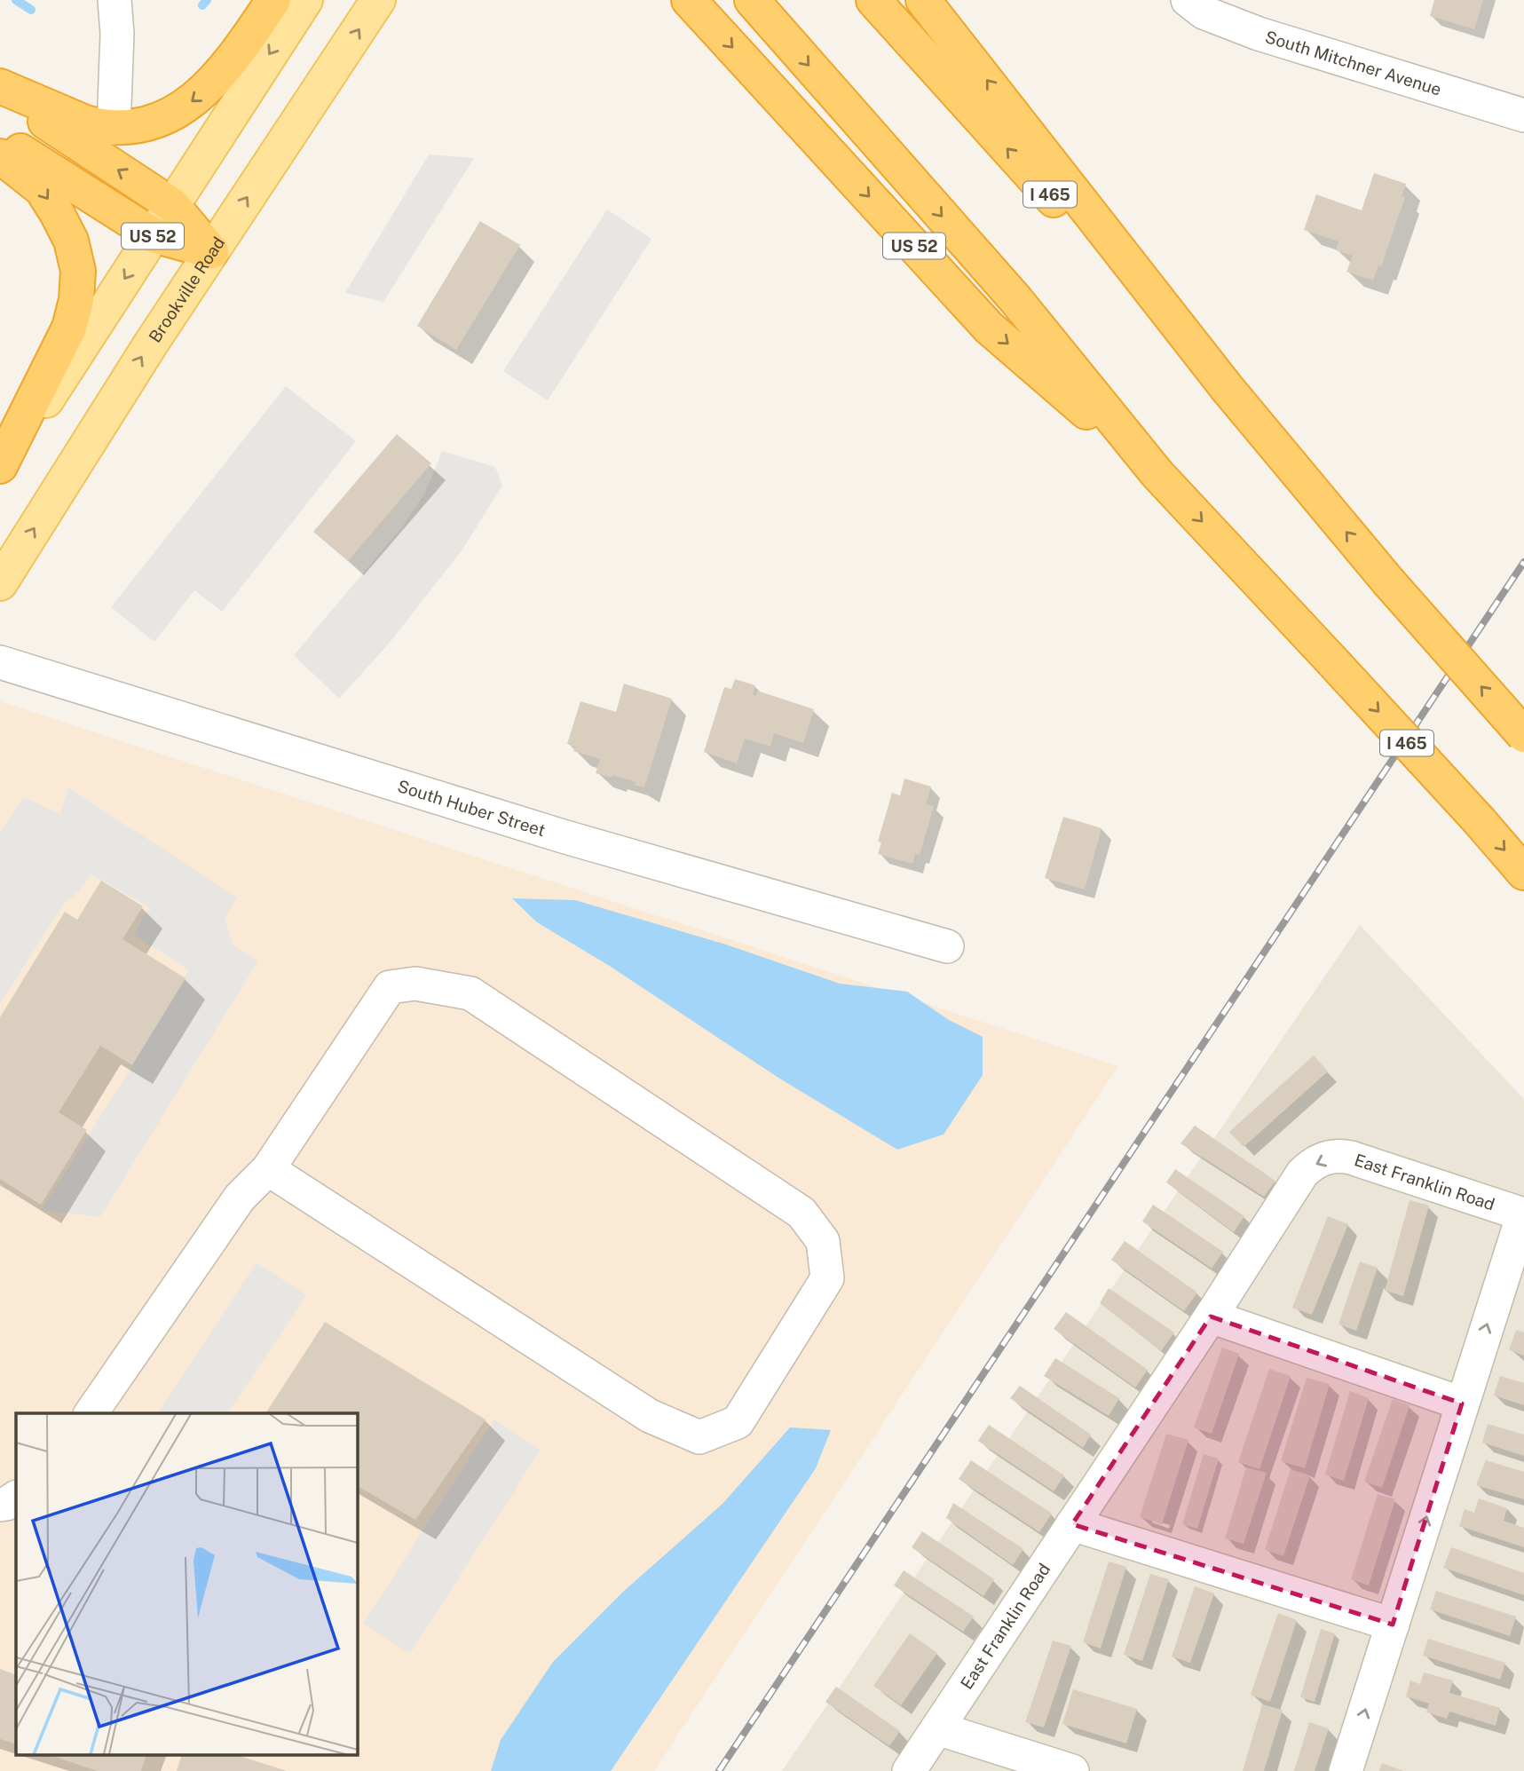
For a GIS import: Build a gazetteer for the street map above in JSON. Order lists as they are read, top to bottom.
{
  "streets": {
    "highway": ["I 465", "US 52"],
    "main road": ["Brookville Road"],
    "street": ["South Mitchner Avenue", "South Huber Street", "East Franklin Road"]
  },
  "crossings": [
    ["I 465", "US 52"],
    ["US 52", "Brookville Road"]
  ]
}
